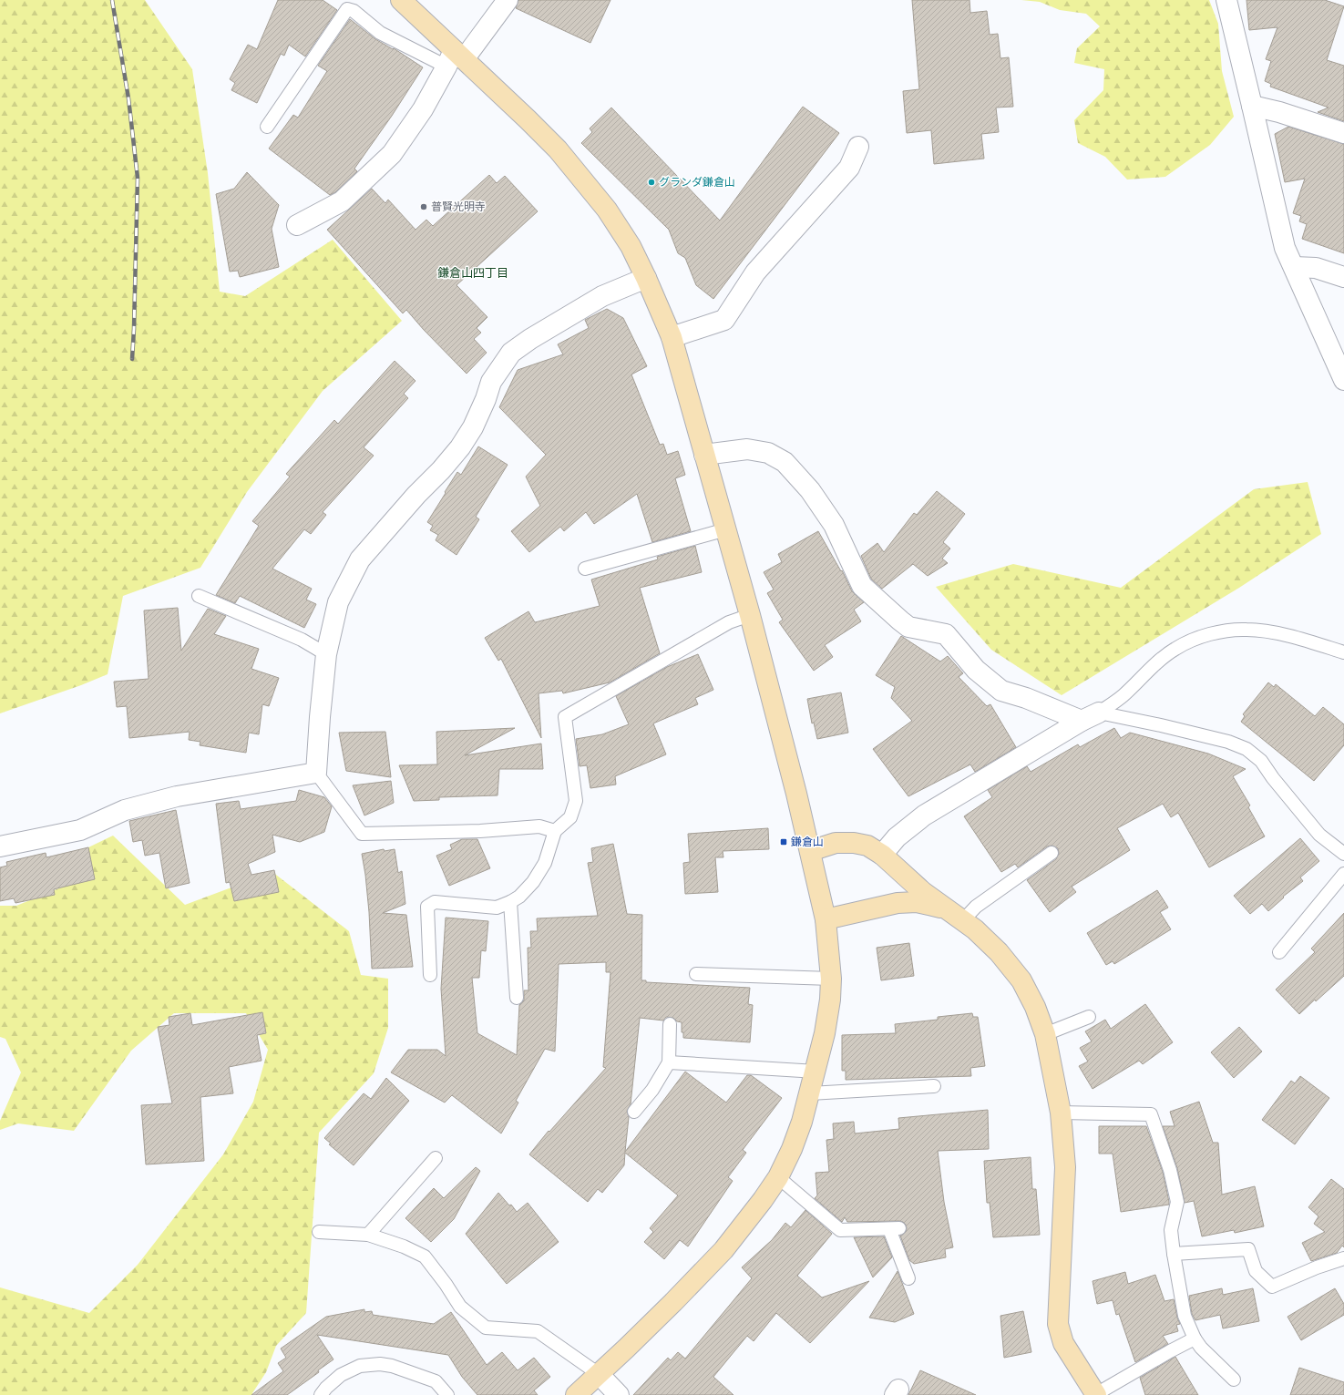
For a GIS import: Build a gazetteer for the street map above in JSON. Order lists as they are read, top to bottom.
{
  "districts": ["鎌倉山四丁目"],
  "places": {
    "other": ["グランダ鎌倉山", "普賢光明寺"],
    "transit": ["鎌倉山"]
  }
}
